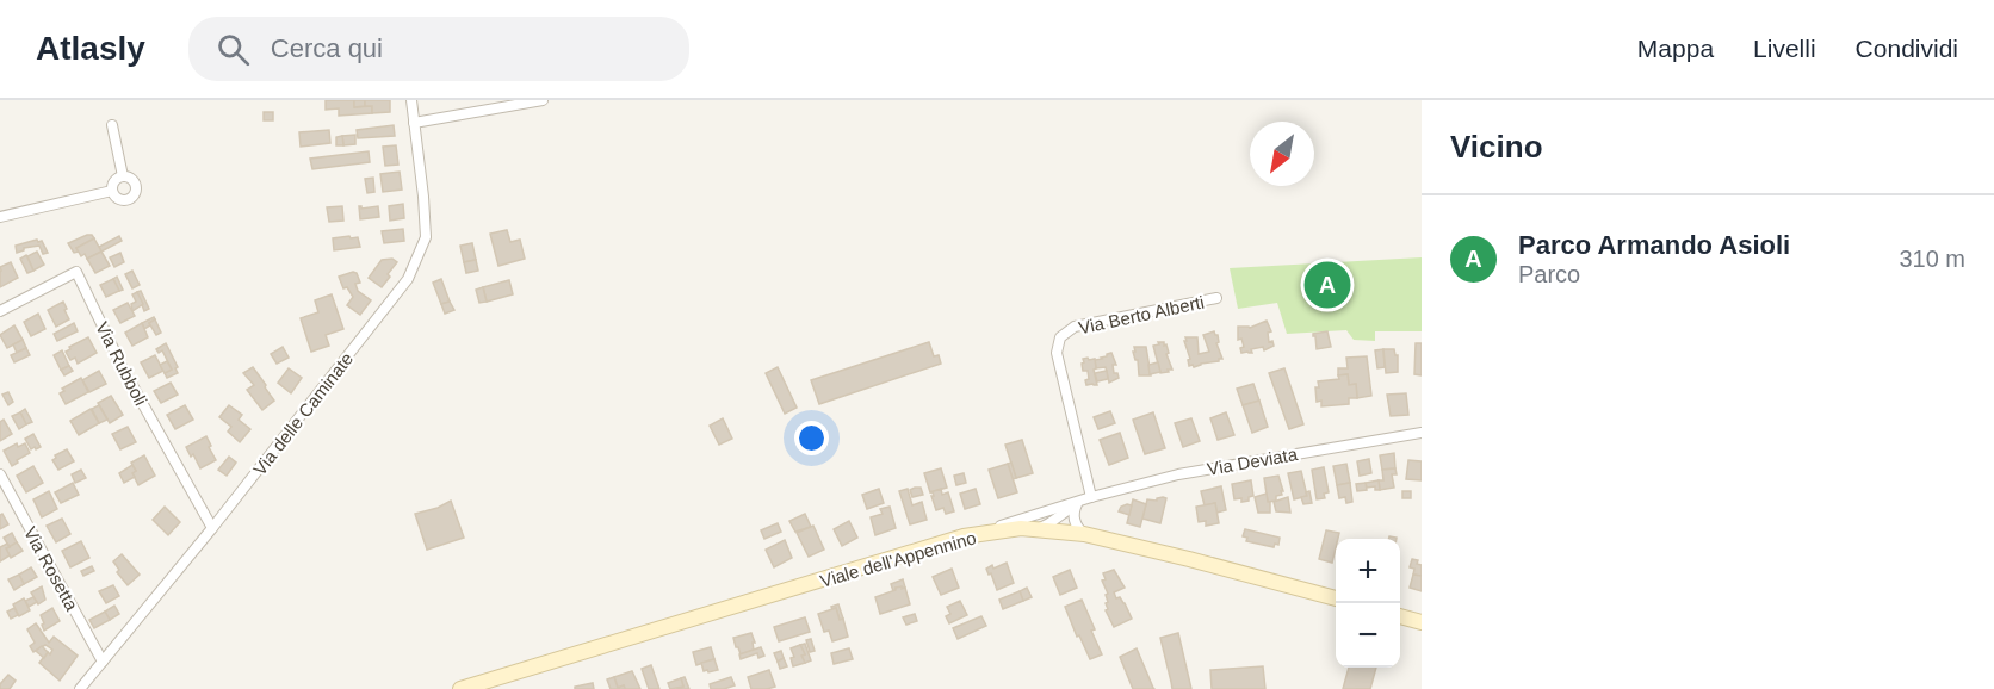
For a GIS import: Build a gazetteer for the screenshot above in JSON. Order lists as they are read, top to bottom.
{
  "streets": {
    "main road": ["Viale dell'Appennino"],
    "street": [
      "Via Berto Alberti",
      "Via Rubboli",
      "Via delle Caminate",
      "Via Deviata",
      "Via Rosetta"
    ]
  },
  "crossings": [
    ["Via Berto Alberti", "Via Deviata"],
    ["Via Rubboli", "Via delle Caminate"],
    ["Via delle Caminate", "Via Rosetta"],
    ["Via Deviata", "Viale dell'Appennino"]
  ],
  "north": "bottom left",
  "page": {
    "header": "Atlasly",
    "search": "Cerca qui",
    "nav": ["Mappa", "Livelli", "Condividi"],
    "heading": "Vicino",
    "list": [
      {
        "mark": "A",
        "name": "Parco Armando Asioli",
        "note": "Parco",
        "value": "310 m"
      }
    ],
    "pins": "A",
    "map_buttons": ["+", "−"]
  }
}
